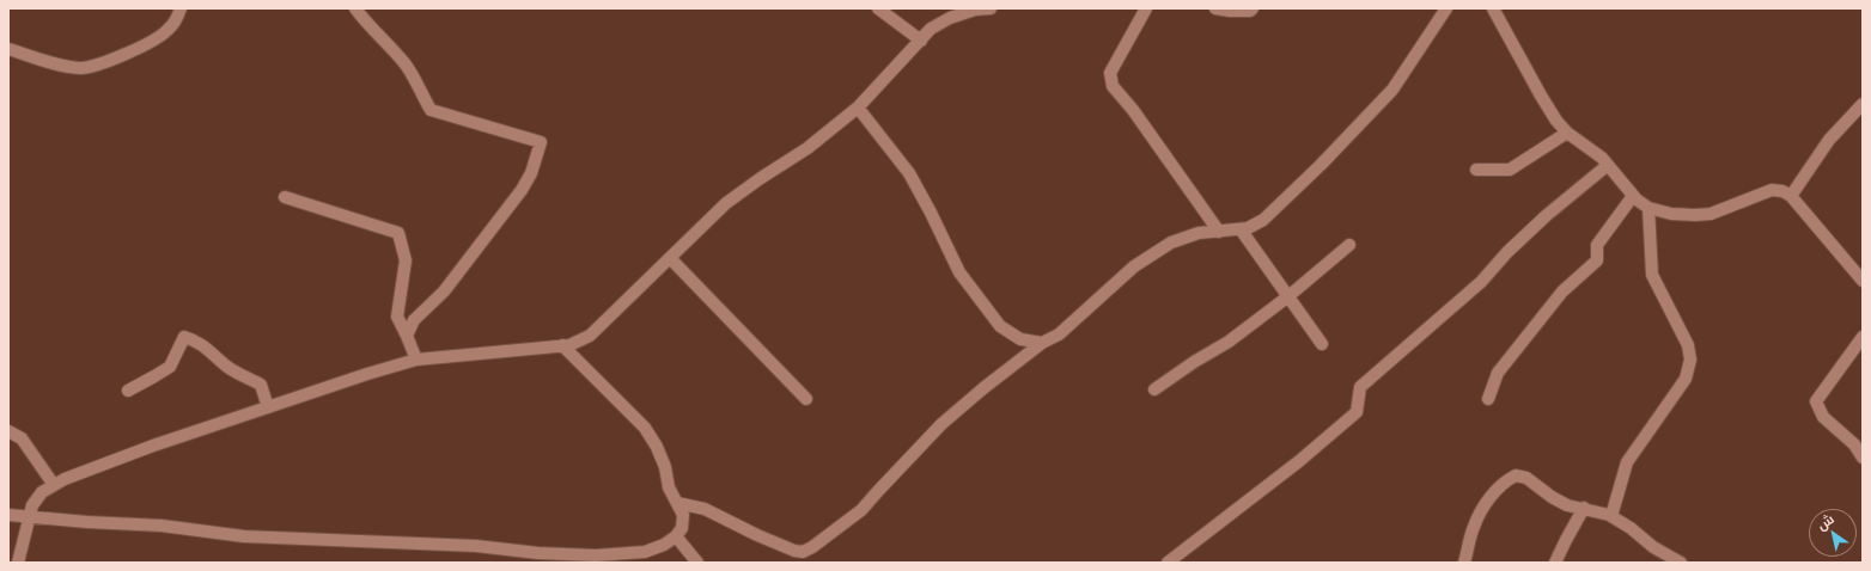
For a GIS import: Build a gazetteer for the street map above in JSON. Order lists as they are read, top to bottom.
{
  "north": "top left"
}
